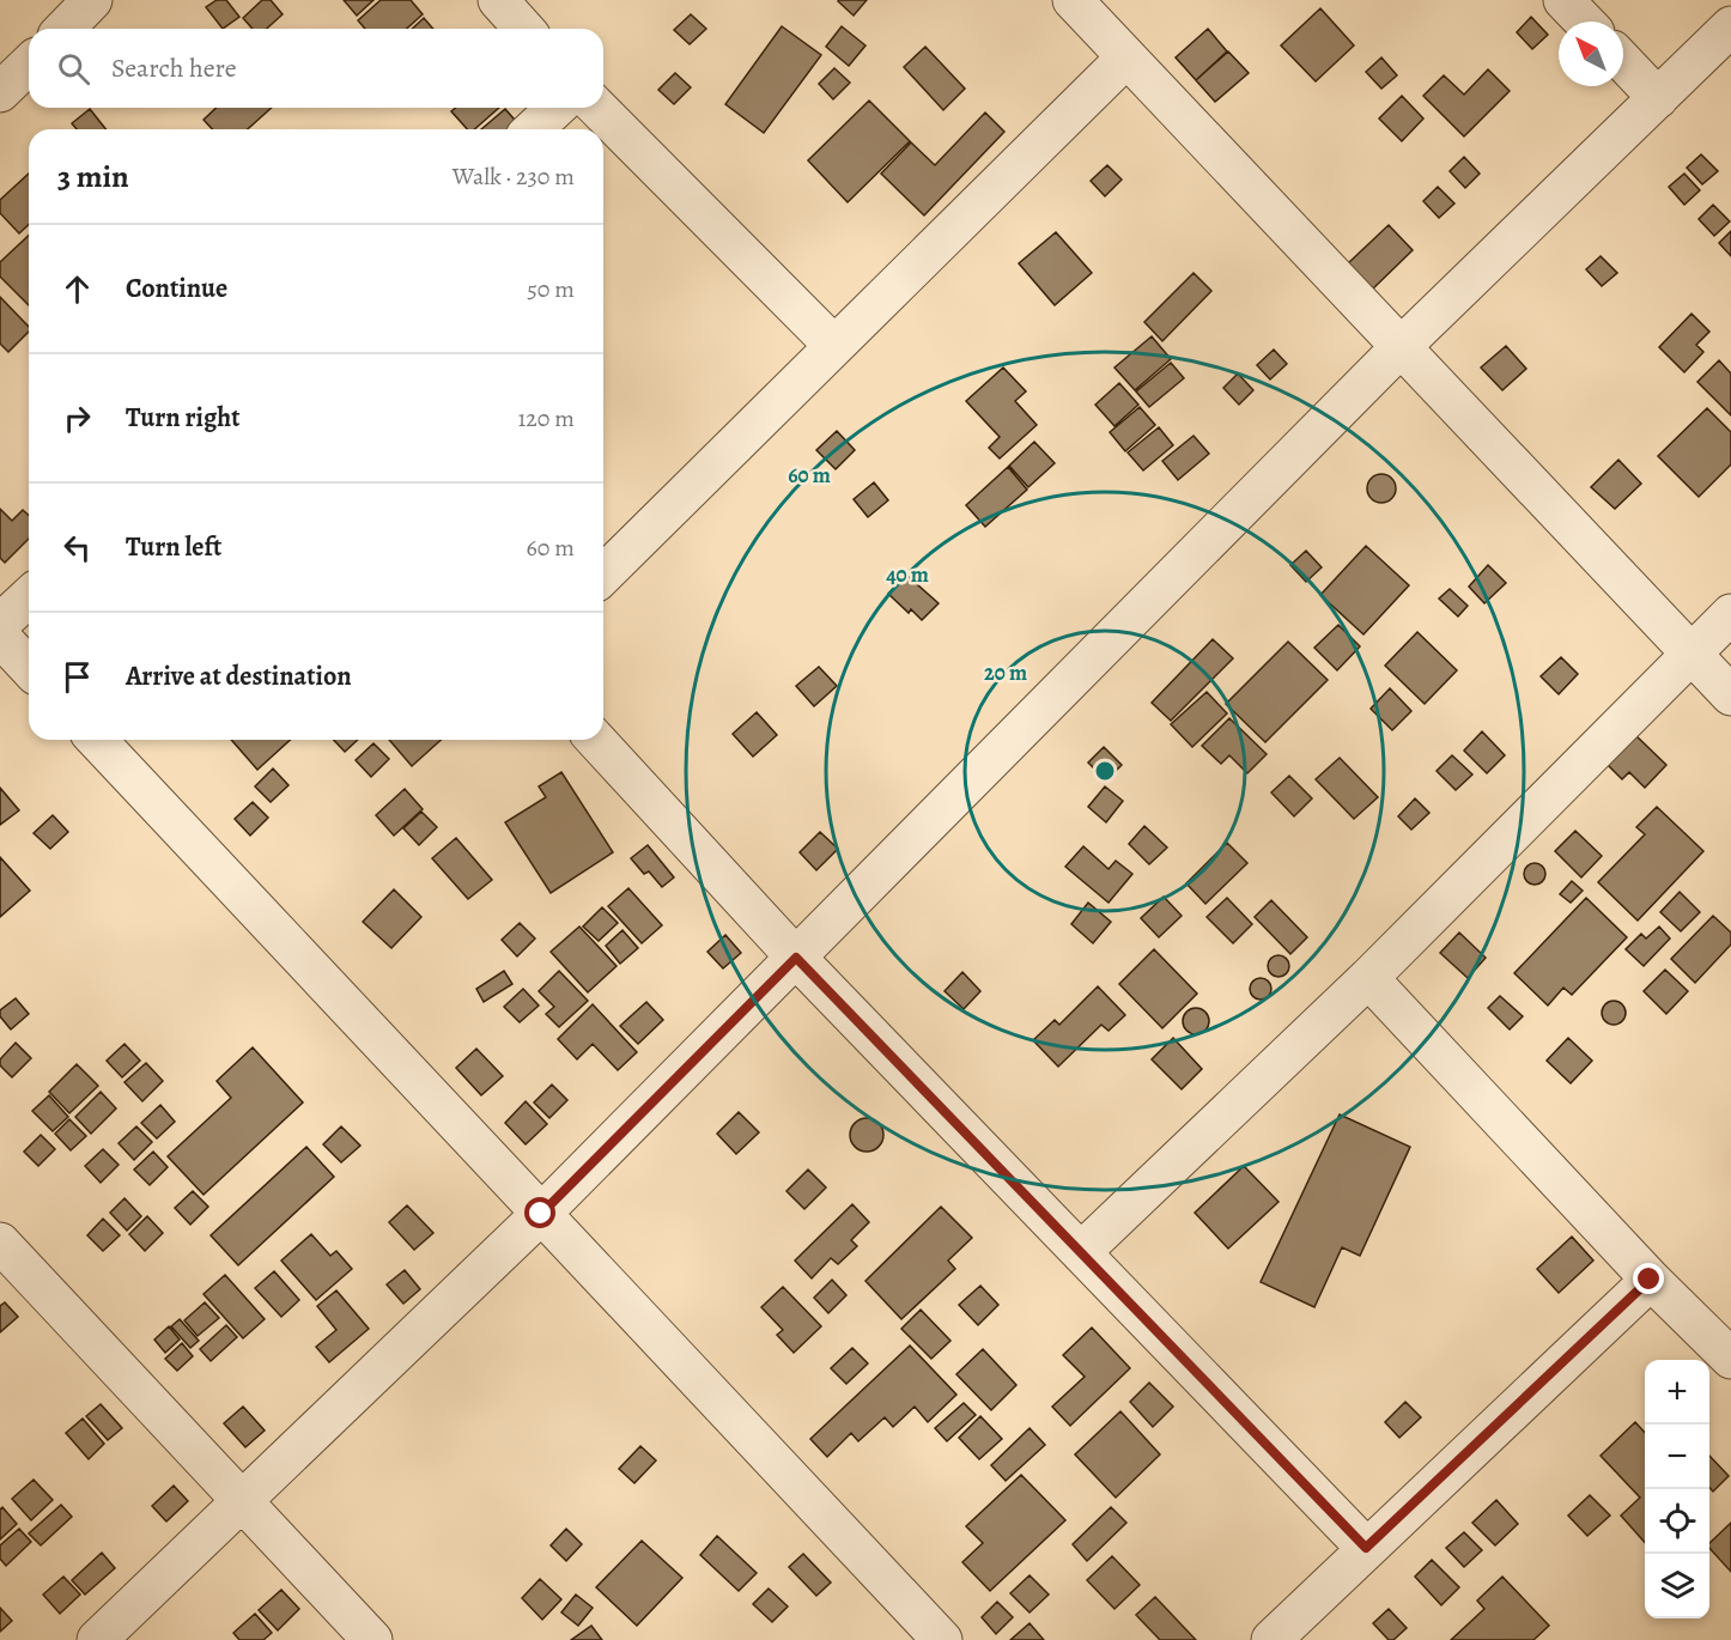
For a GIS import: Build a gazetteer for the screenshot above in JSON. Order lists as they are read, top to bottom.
{
  "north": "top left",
  "page": {
    "search": "Search here",
    "heading": ["3 min", "Walk · 230 m"],
    "list": [
      ["Continue", "50 m"],
      ["Turn right", "120 m"],
      ["Turn left", "60 m"],
      "Arrive at destination"
    ],
    "map_buttons": ["+", "−"]
  },
  "rings": ["60 m", "40 m", "20 m"]
}
